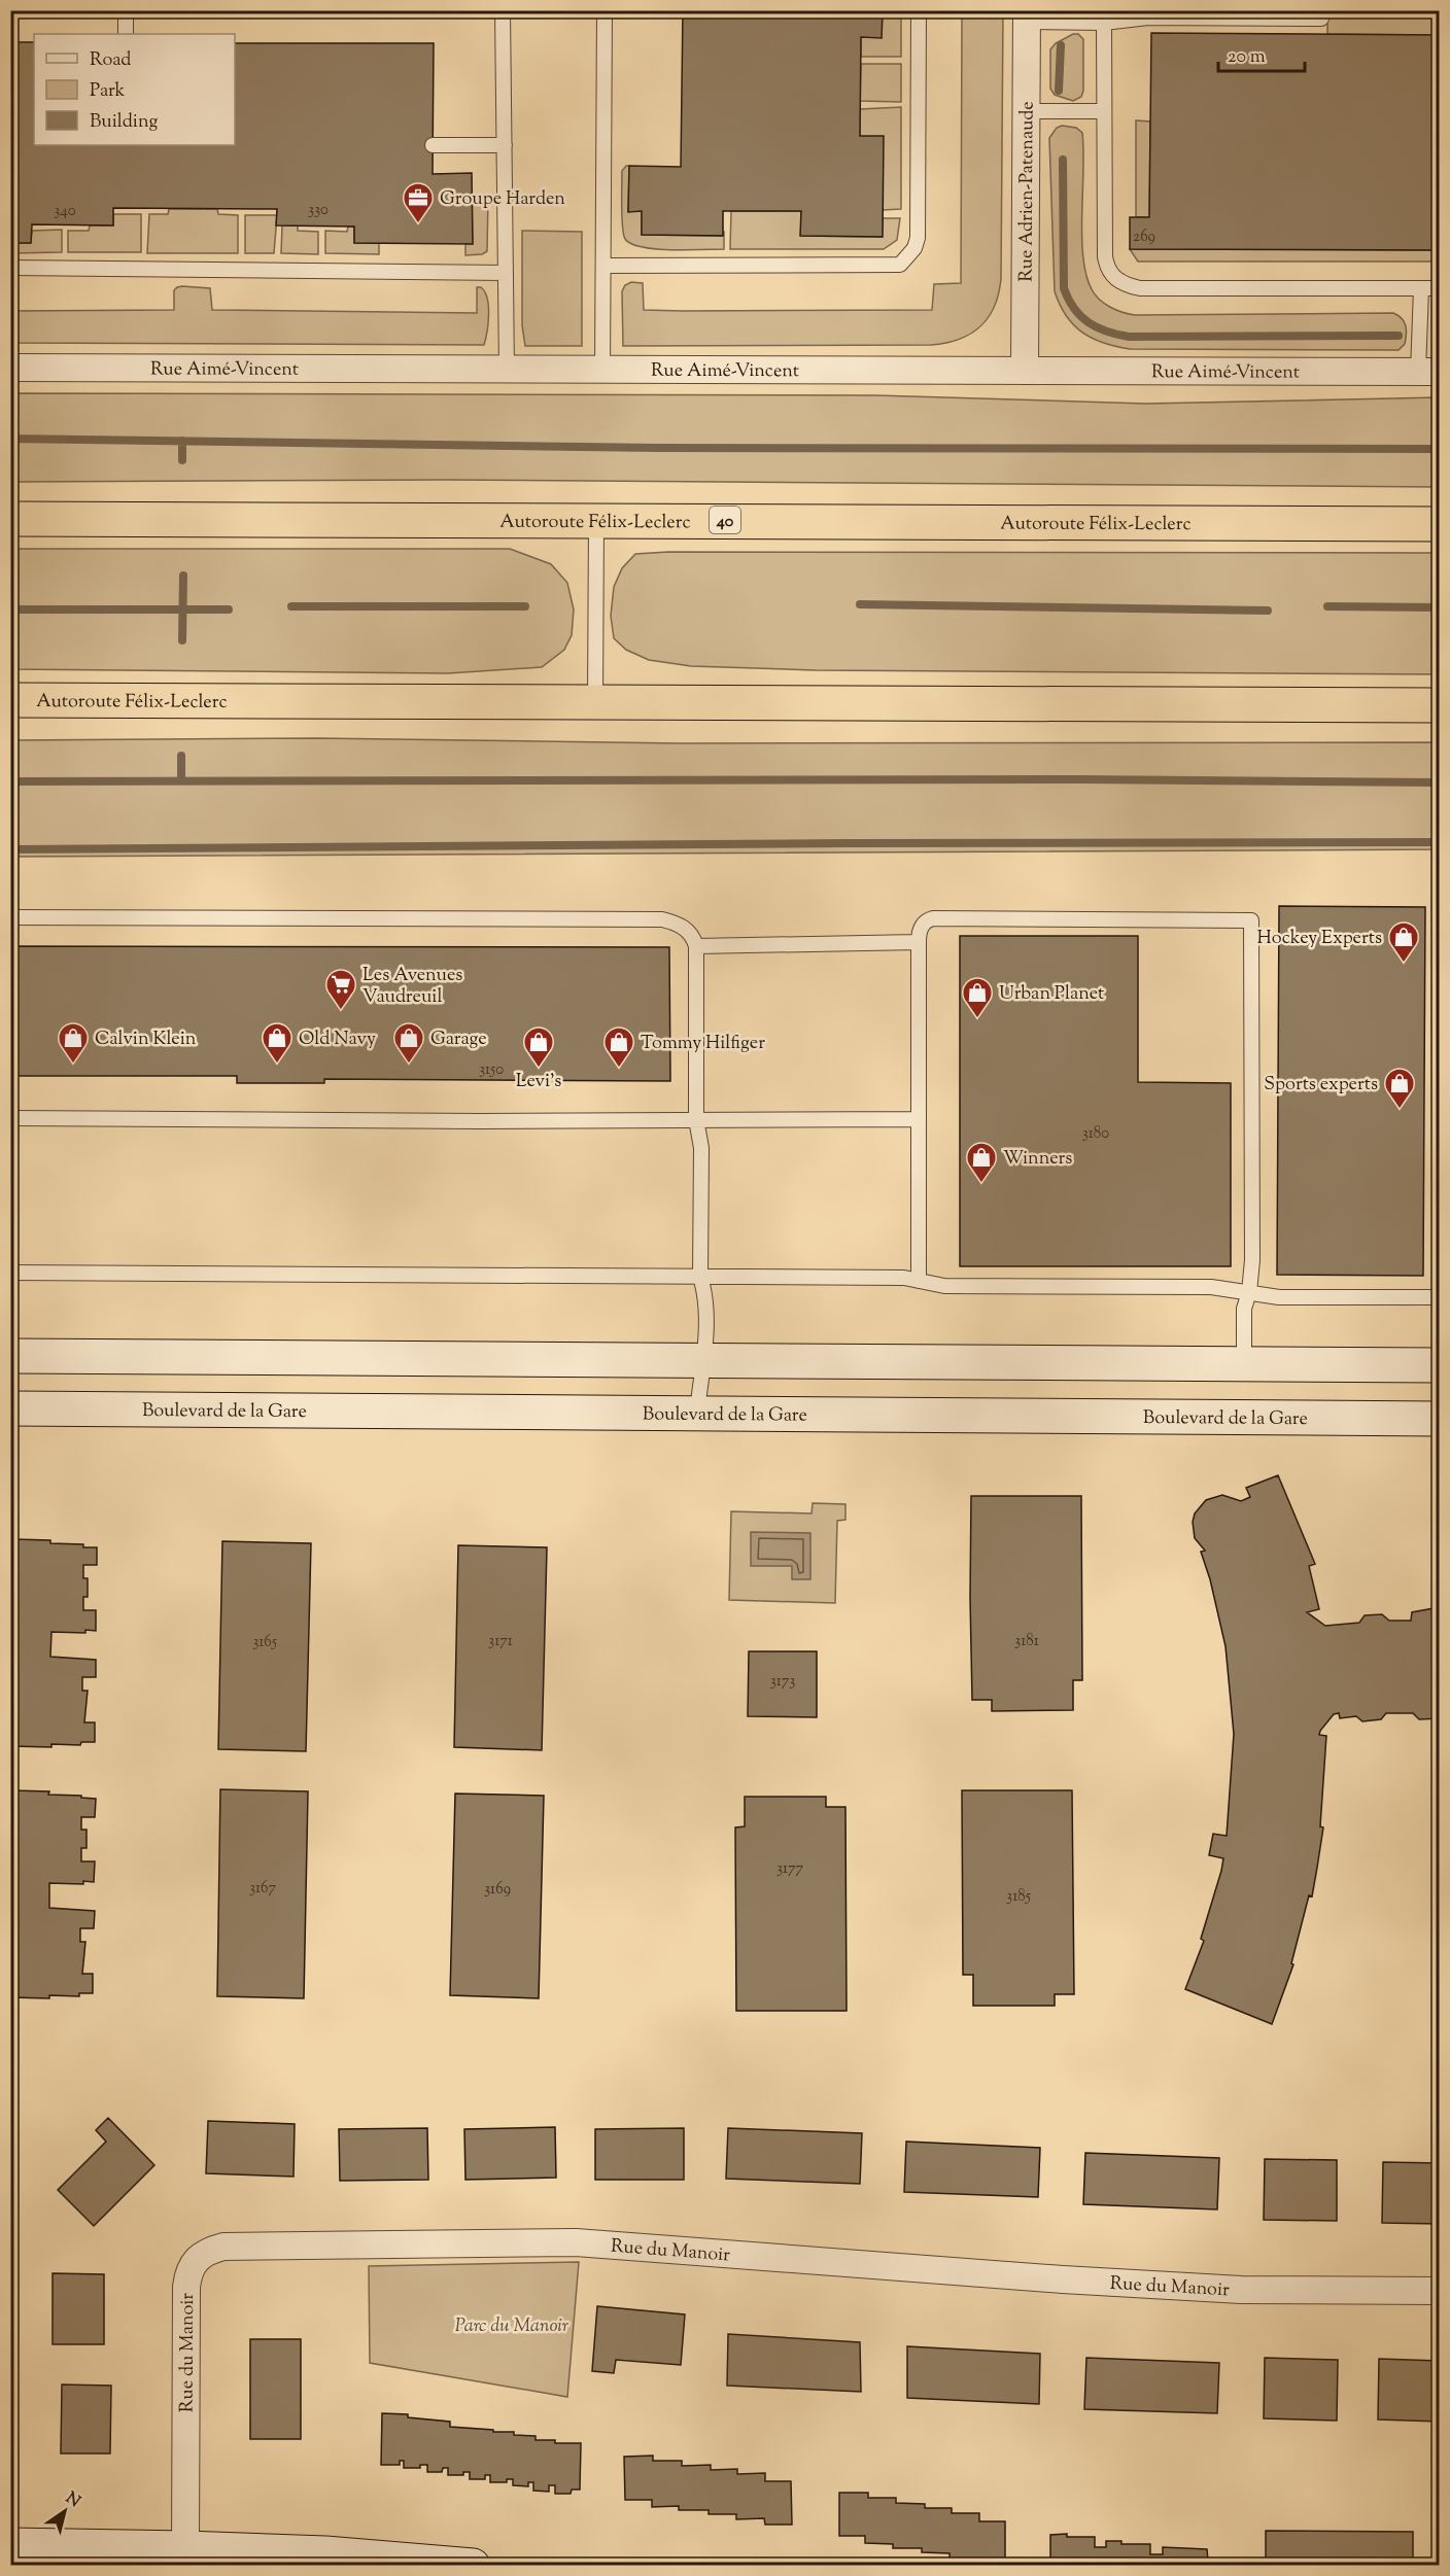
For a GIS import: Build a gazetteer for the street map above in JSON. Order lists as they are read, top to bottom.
{
  "streets": {
    "highway": ["Autoroute Félix-Leclerc", "40"],
    "main road": ["Boulevard de la Gare"],
    "street": ["Rue Adrien-Patenaude", "Rue Aimé-Vincent", "Rue du Manoir"]
  },
  "crossings": [
    ["Rue Adrien-Patenaude", "Rue Aimé-Vincent"]
  ],
  "parks": ["Parc du Manoir"],
  "places": {
    "office": ["Groupe Harden"],
    "shop": [
      "Hockey Experts",
      "Urban Planet",
      "Calvin Klein",
      "Old Navy",
      "Garage",
      "Levi's",
      "Tommy Hilfiger",
      "Sports experts",
      "Winners"
    ],
    "supermarket": ["Les Avenues Vaudreuil"]
  },
  "house_numbers": [
    "330",
    "340",
    "269",
    "3150",
    "3180",
    "3171",
    "3181",
    "3165",
    "3173",
    "3177",
    "3167",
    "3169",
    "3185"
  ],
  "legend": ["Road", "Park", "Building"],
  "scale_bar": "20 m",
  "north": "top right"
}
